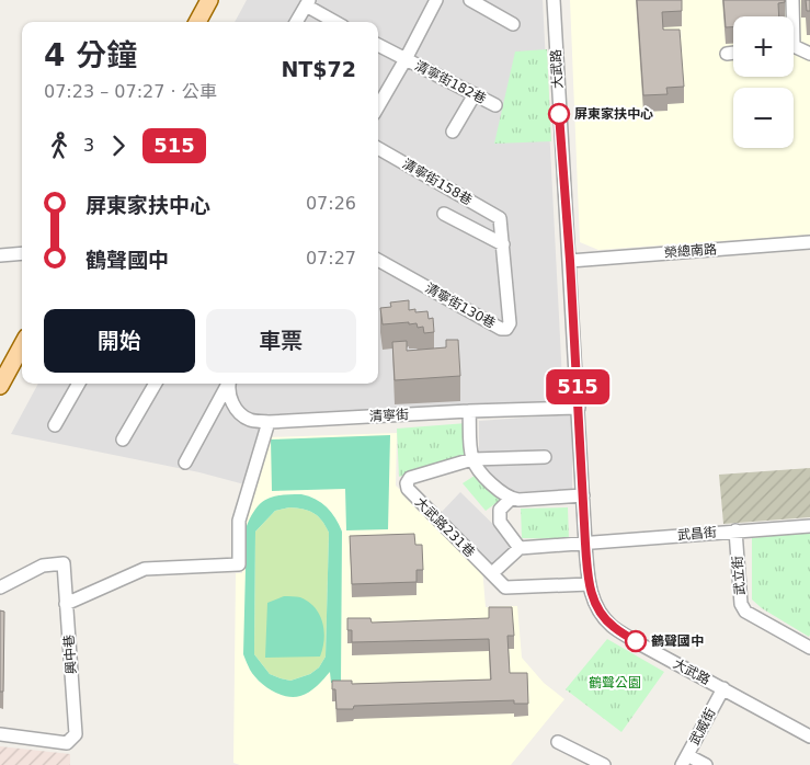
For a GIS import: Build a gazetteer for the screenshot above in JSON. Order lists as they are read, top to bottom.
{
  "streets": {
    "street": [
      "大武路",
      "清寧街182巷",
      "清寧街158巷",
      "榮總南路",
      "清寧街130巷",
      "清寧街",
      "大武路231巷",
      "武昌街",
      "武立街",
      "興中巷",
      "武威街"
    ]
  },
  "crossings": [
    ["大武路", "榮總南路"],
    ["大武路", "清寧街"],
    ["大武路", "大武路231巷"],
    ["大武路", "武昌街"],
    ["大武路", "武威街"],
    ["清寧街158巷", "清寧街130巷"],
    ["武昌街", "武立街"]
  ],
  "parks": ["鶴聲公園"],
  "places": ["屏東家扶中心", "鶴聲國中"],
  "lines": ["bus line 515"],
  "page": {
    "on_map": "515",
    "map_buttons": ["+", "−"],
    "heading": ["4 分鐘", "07:23 – 07:27 · 公車", "NT$72"],
    "legs": ["3", "515"],
    "list": [
      {
        "name": "屏東家扶中心",
        "value": "07:26"
      },
      {
        "name": "鶴聲國中",
        "value": "07:27"
      }
    ],
    "buttons": ["開始", "車票"]
  }
}
